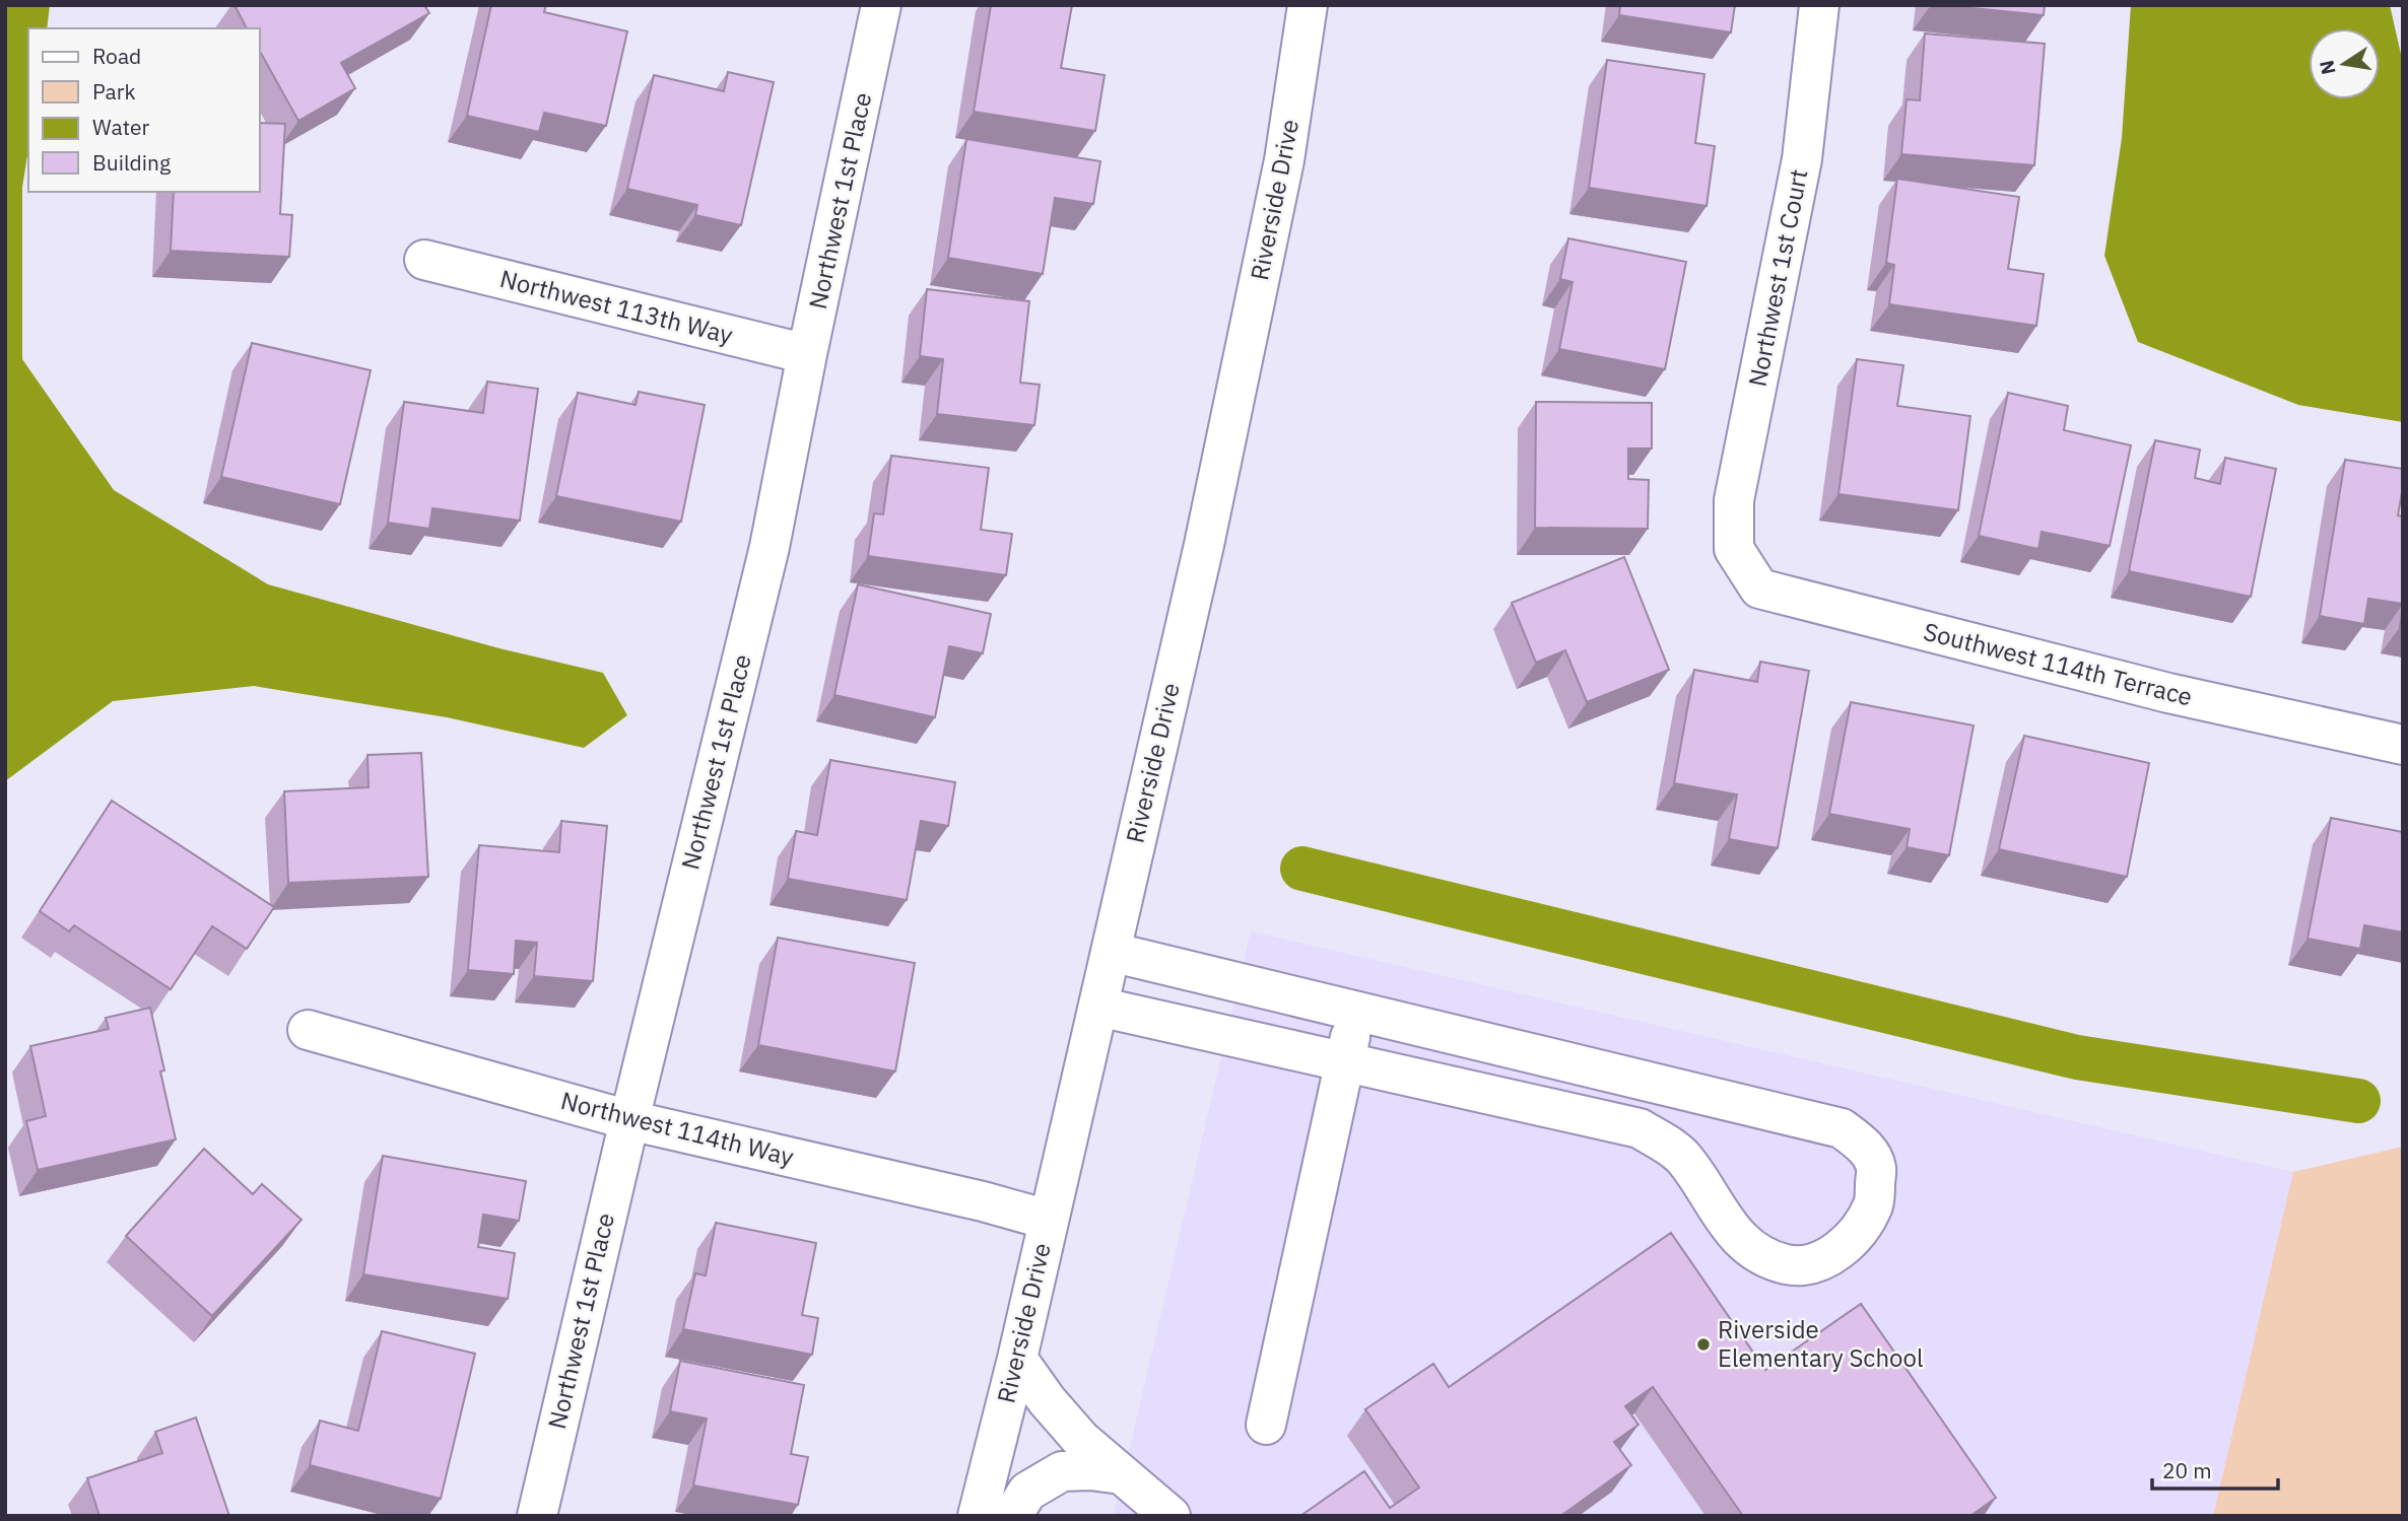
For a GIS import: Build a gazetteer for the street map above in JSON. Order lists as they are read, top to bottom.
{
  "streets": {
    "street": [
      "Riverside Drive",
      "Northwest 1st Place",
      "Northwest 1st Court",
      "Northwest 113th Way",
      "Southwest 114th Terrace",
      "Northwest 114th Way"
    ]
  },
  "crossings": [
    ["Riverside Drive", "Northwest 114th Way"],
    ["Northwest 1st Place", "Northwest 113th Way"],
    ["Northwest 1st Place", "Northwest 114th Way"],
    ["Northwest 1st Court", "Southwest 114th Terrace"]
  ],
  "places": ["Riverside Elementary School"],
  "legend": [
    "Road",
    "Park",
    "Water",
    "Building"
  ],
  "scale_bar": "20 m",
  "north": "left"
}
